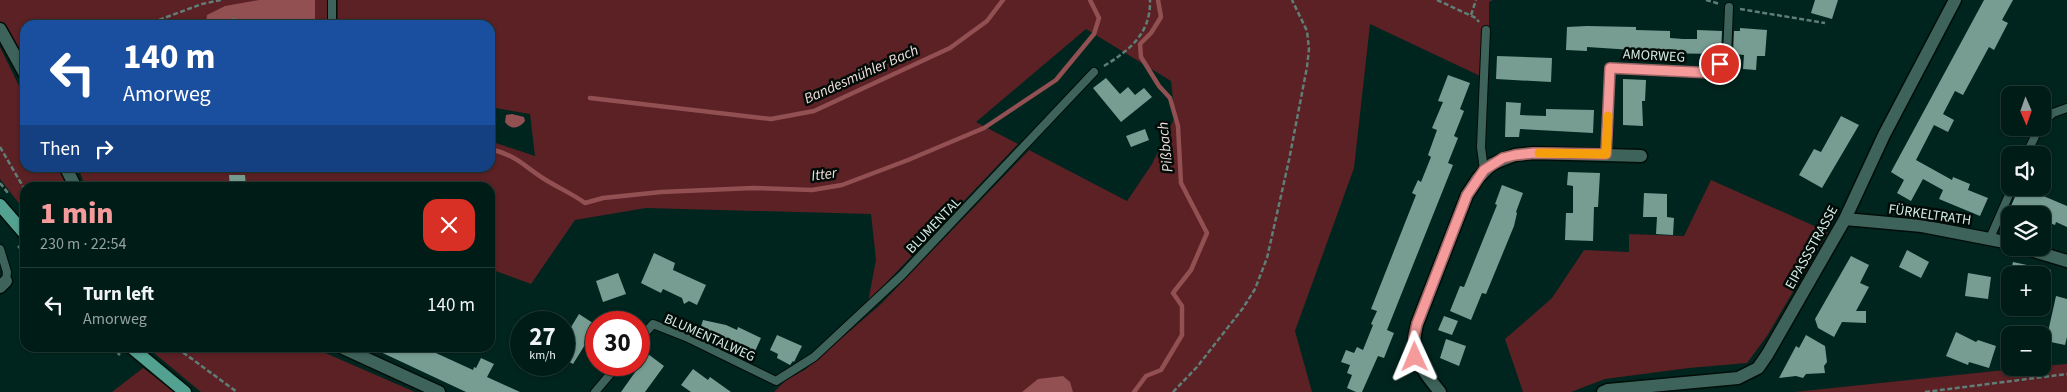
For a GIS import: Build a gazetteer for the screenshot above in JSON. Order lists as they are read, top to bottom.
{
  "streets": {
    "street": ["FÜRKELTRATH", "EIPASSSTRASSE"],
    "lane": ["AMORWEG", "BLUMENTAL", "BLUMENTALWEG"]
  },
  "crossings": [
    ["FÜRKELTRATH", "EIPASSSTRASSE"],
    ["BLUMENTAL", "BLUMENTALWEG"]
  ],
  "water": ["Bandesmühler Bach", "Pißbach", "Itter"],
  "north": "bottom",
  "page": {
    "turn": ["140 m", "Amorweg"],
    "map_buttons": ["+", "−"],
    "then": "Then",
    "heading": ["1 min", "230 m · 22:54"],
    "list": [
      {
        "name": "Turn left",
        "note": "Amorweg",
        "value": "140 m"
      }
    ],
    "speed": "27 km/h",
    "limit": "30"
  }
}
